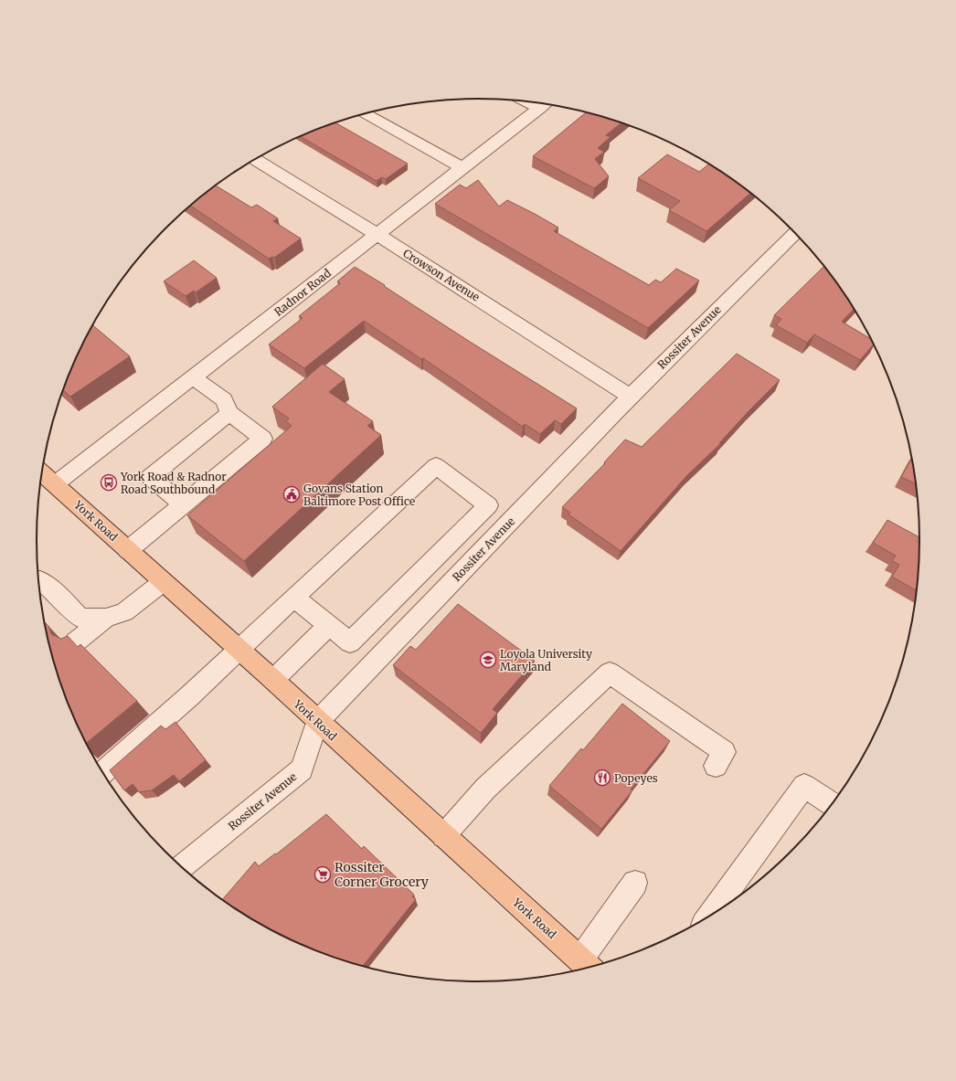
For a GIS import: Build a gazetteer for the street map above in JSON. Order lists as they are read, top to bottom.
{
  "streets": {
    "main road": ["York Road"],
    "street": ["Crowson Avenue", "Radnor Road", "Rossiter Avenue"]
  },
  "crossings": [
    ["Crowson Avenue", "Radnor Road"],
    ["Crowson Avenue", "Rossiter Avenue"],
    ["Radnor Road", "York Road"],
    ["Rossiter Avenue", "York Road"]
  ],
  "places": {
    "bus stop": ["York Road & Radnor Road Southbound"],
    "public building": ["Govans Station Baltimore Post Office"],
    "school or university": ["Loyola University Maryland"],
    "restaurant": ["Popeyes"],
    "supermarket": ["Rossiter Corner Grocery"]
  }
}
